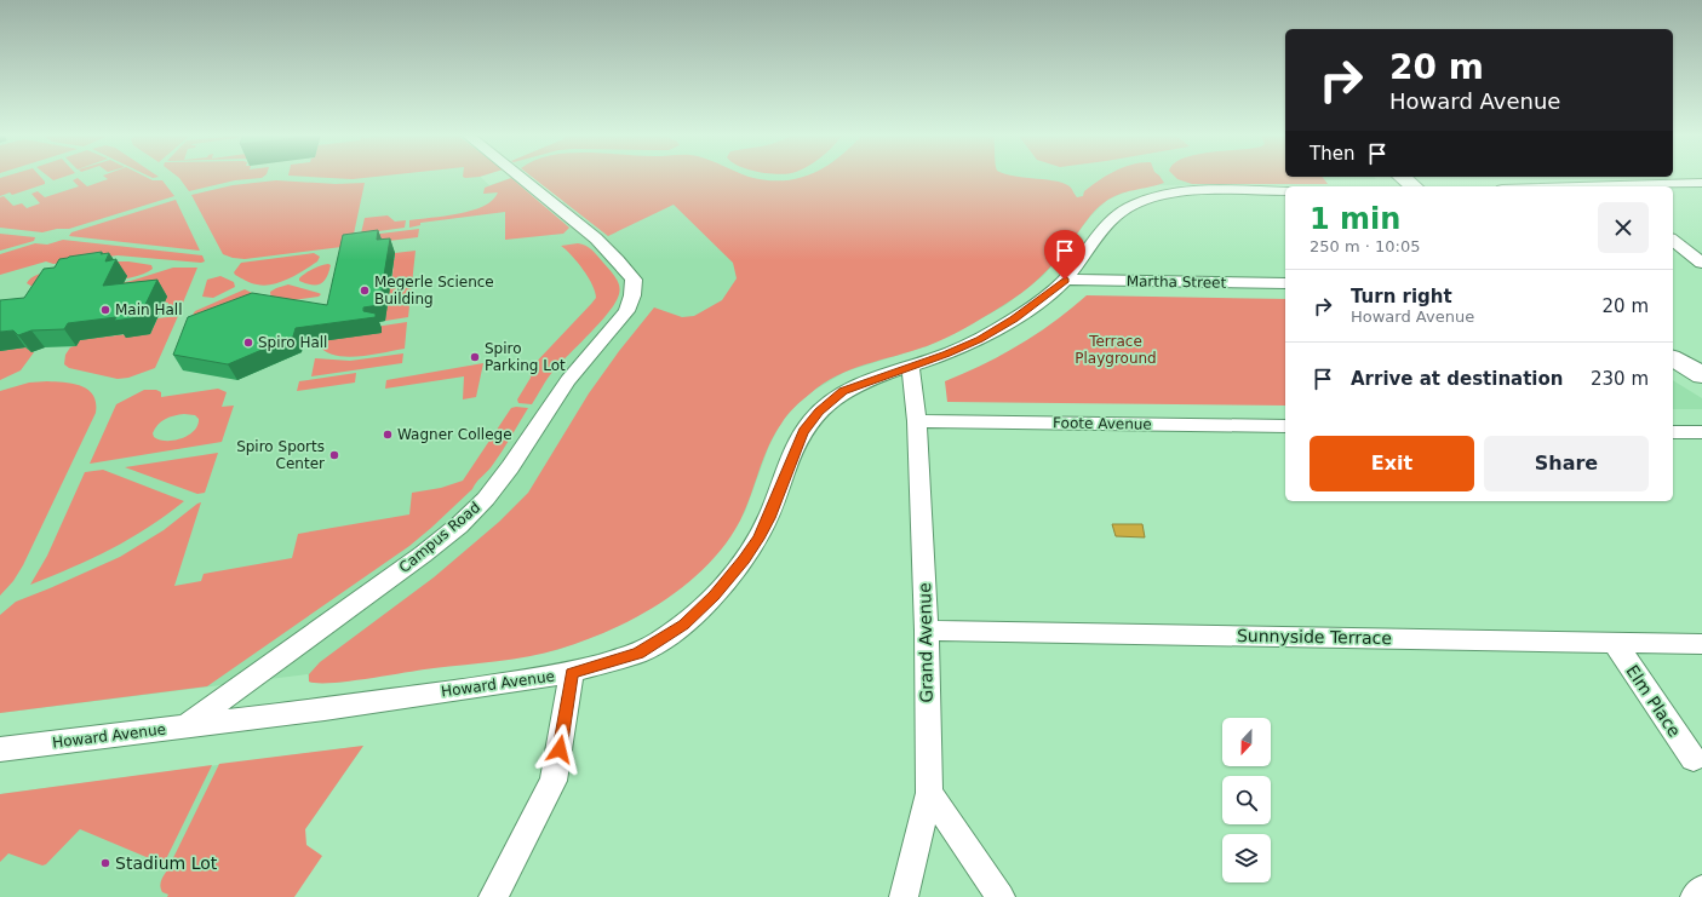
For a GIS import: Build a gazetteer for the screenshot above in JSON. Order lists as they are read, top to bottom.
{
  "streets": {
    "street": [
      "Martha Street",
      "Foote Avenue",
      "Campus Road",
      "Sunnyside Terrace",
      "Grand Avenue",
      "Howard Avenue",
      "Elm Place"
    ]
  },
  "crossings": [
    ["Martha Street", "Howard Avenue"],
    ["Foote Avenue", "Grand Avenue"],
    ["Campus Road", "Howard Avenue"],
    ["Sunnyside Terrace", "Grand Avenue"],
    ["Sunnyside Terrace", "Elm Place"],
    ["Grand Avenue", "Howard Avenue"]
  ],
  "parks": ["Terrace Playground"],
  "places": [
    "Megerle Science Building",
    "Main Hall",
    "Spiro Hall",
    "Spiro Parking Lot",
    "Wagner College",
    "Spiro Sports Center",
    "Stadium Lot"
  ],
  "north": "bottom",
  "page": {
    "turn": ["20 m", "Howard Avenue"],
    "then": "Then",
    "heading": ["1 min", "250 m · 10:05"],
    "list": [
      {
        "name": "Turn right",
        "note": "Howard Avenue",
        "value": "20 m"
      },
      {
        "name": "Arrive at destination",
        "value": "230 m"
      }
    ],
    "buttons": ["Exit", "Share"]
  }
}
